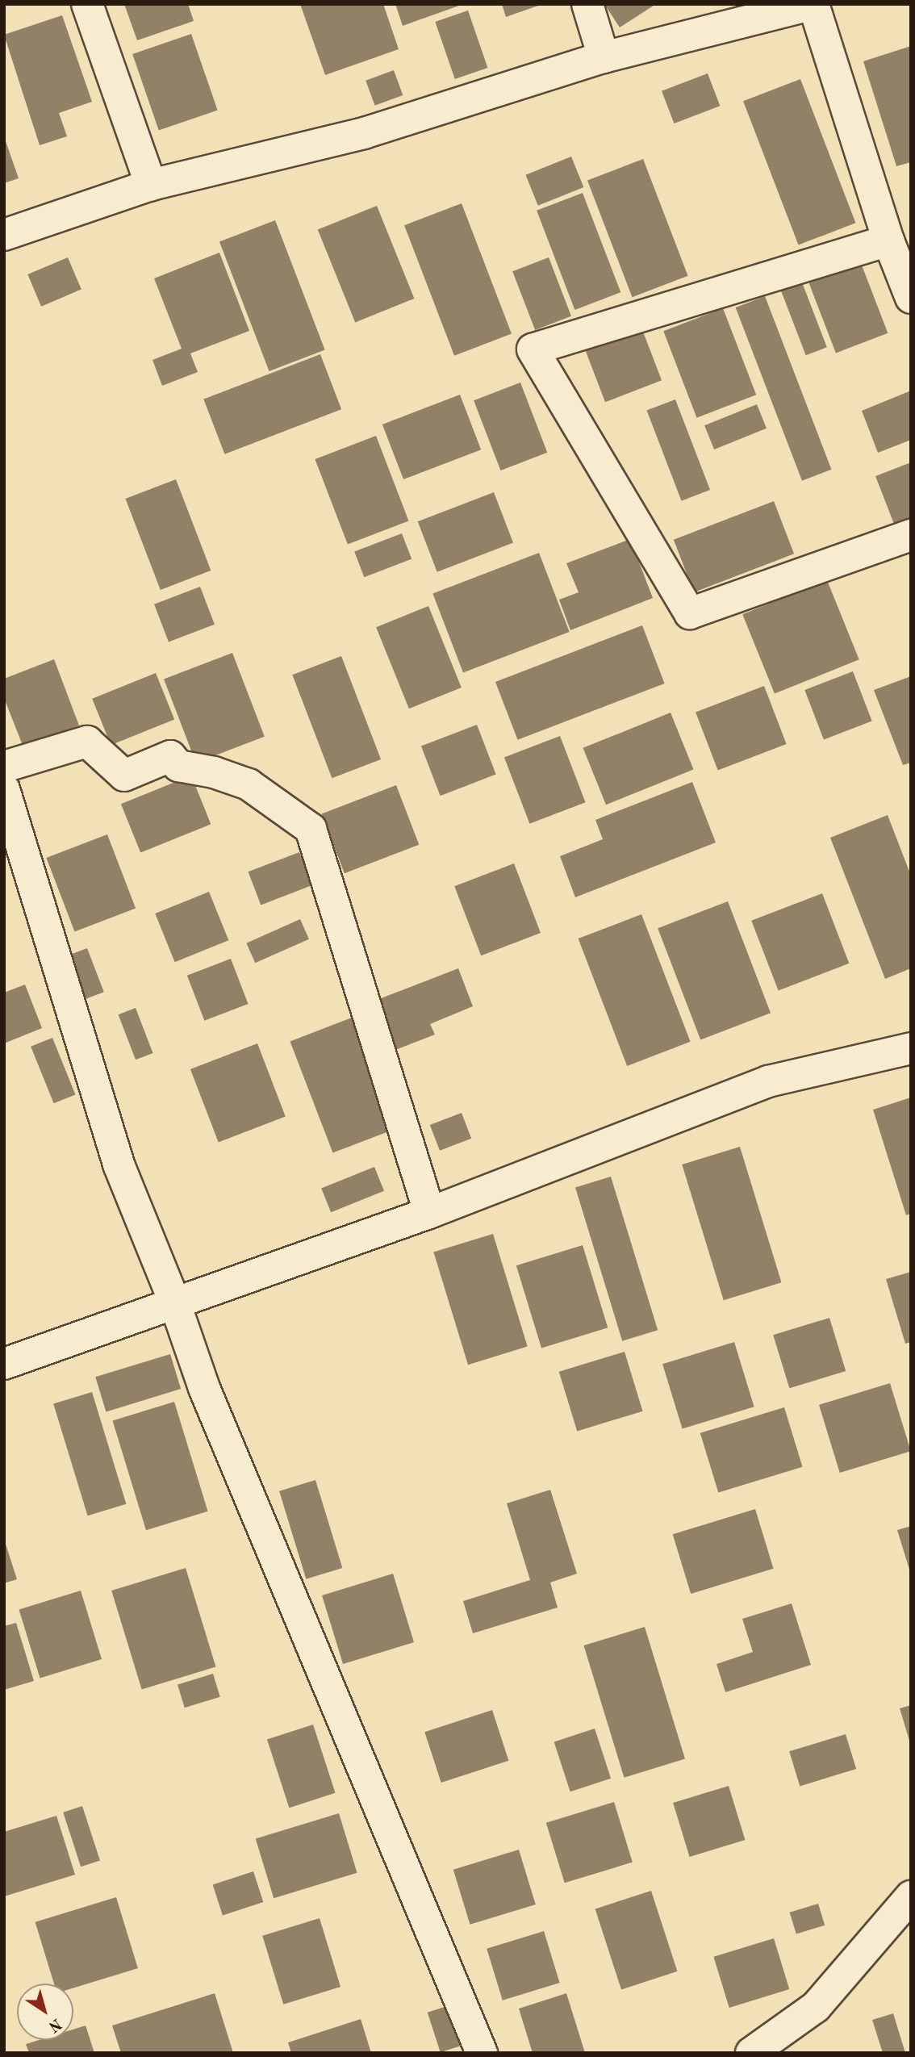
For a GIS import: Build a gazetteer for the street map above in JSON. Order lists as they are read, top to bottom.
{
  "north": "bottom right"
}
